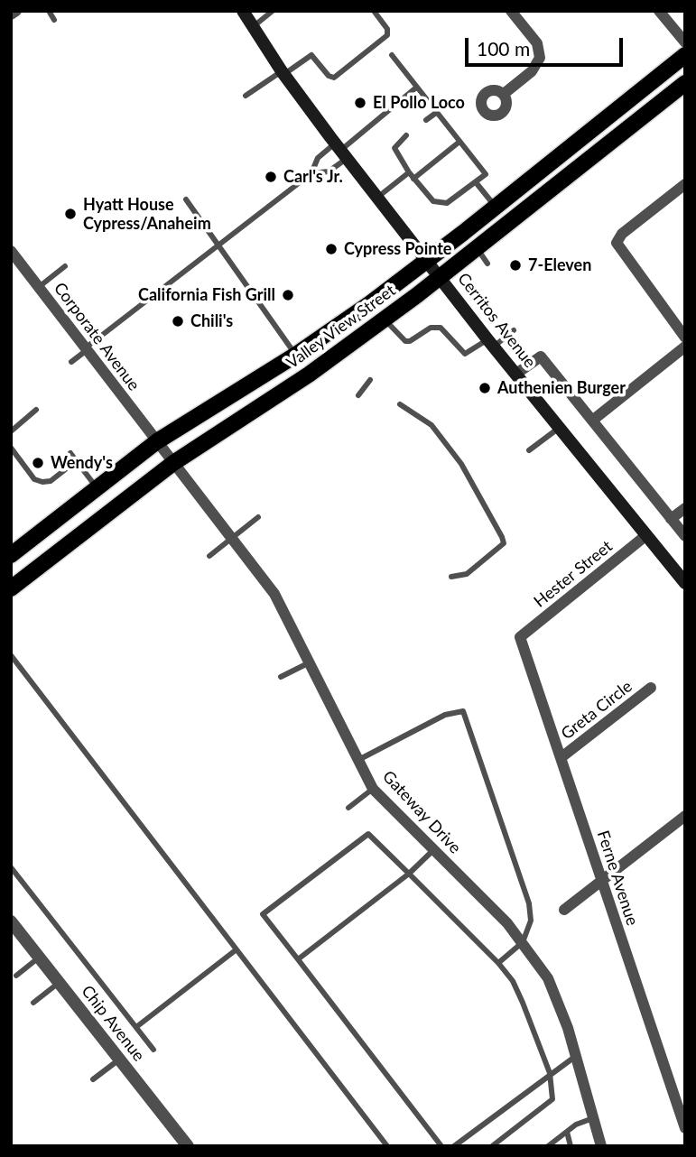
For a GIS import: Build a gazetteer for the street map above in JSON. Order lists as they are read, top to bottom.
{
  "streets": {
    "main road": ["Cerritos Avenue", "Valley View Street"],
    "street": [
      "Corporate Avenue",
      "Hester Street",
      "Greta Circle",
      "Gateway Drive",
      "Ferne Avenue",
      "Chip Avenue"
    ]
  },
  "crossings": [
    ["Cerritos Avenue", "Valley View Street"],
    ["Cerritos Avenue", "Hester Street"],
    ["Valley View Street", "Corporate Avenue"],
    ["Valley View Street", "Gateway Drive"],
    ["Corporate Avenue", "Gateway Drive"],
    ["Hester Street", "Ferne Avenue"],
    ["Greta Circle", "Ferne Avenue"]
  ],
  "places": [
    "El Pollo Loco",
    "Carl's Jr.",
    "Hyatt House Cypress/Anaheim",
    "Cypress Pointe",
    "7-Eleven",
    "California Fish Grill",
    "Chili's",
    "Authenien Burger",
    "Wendy's"
  ],
  "scale_bar": "100 m"
}
